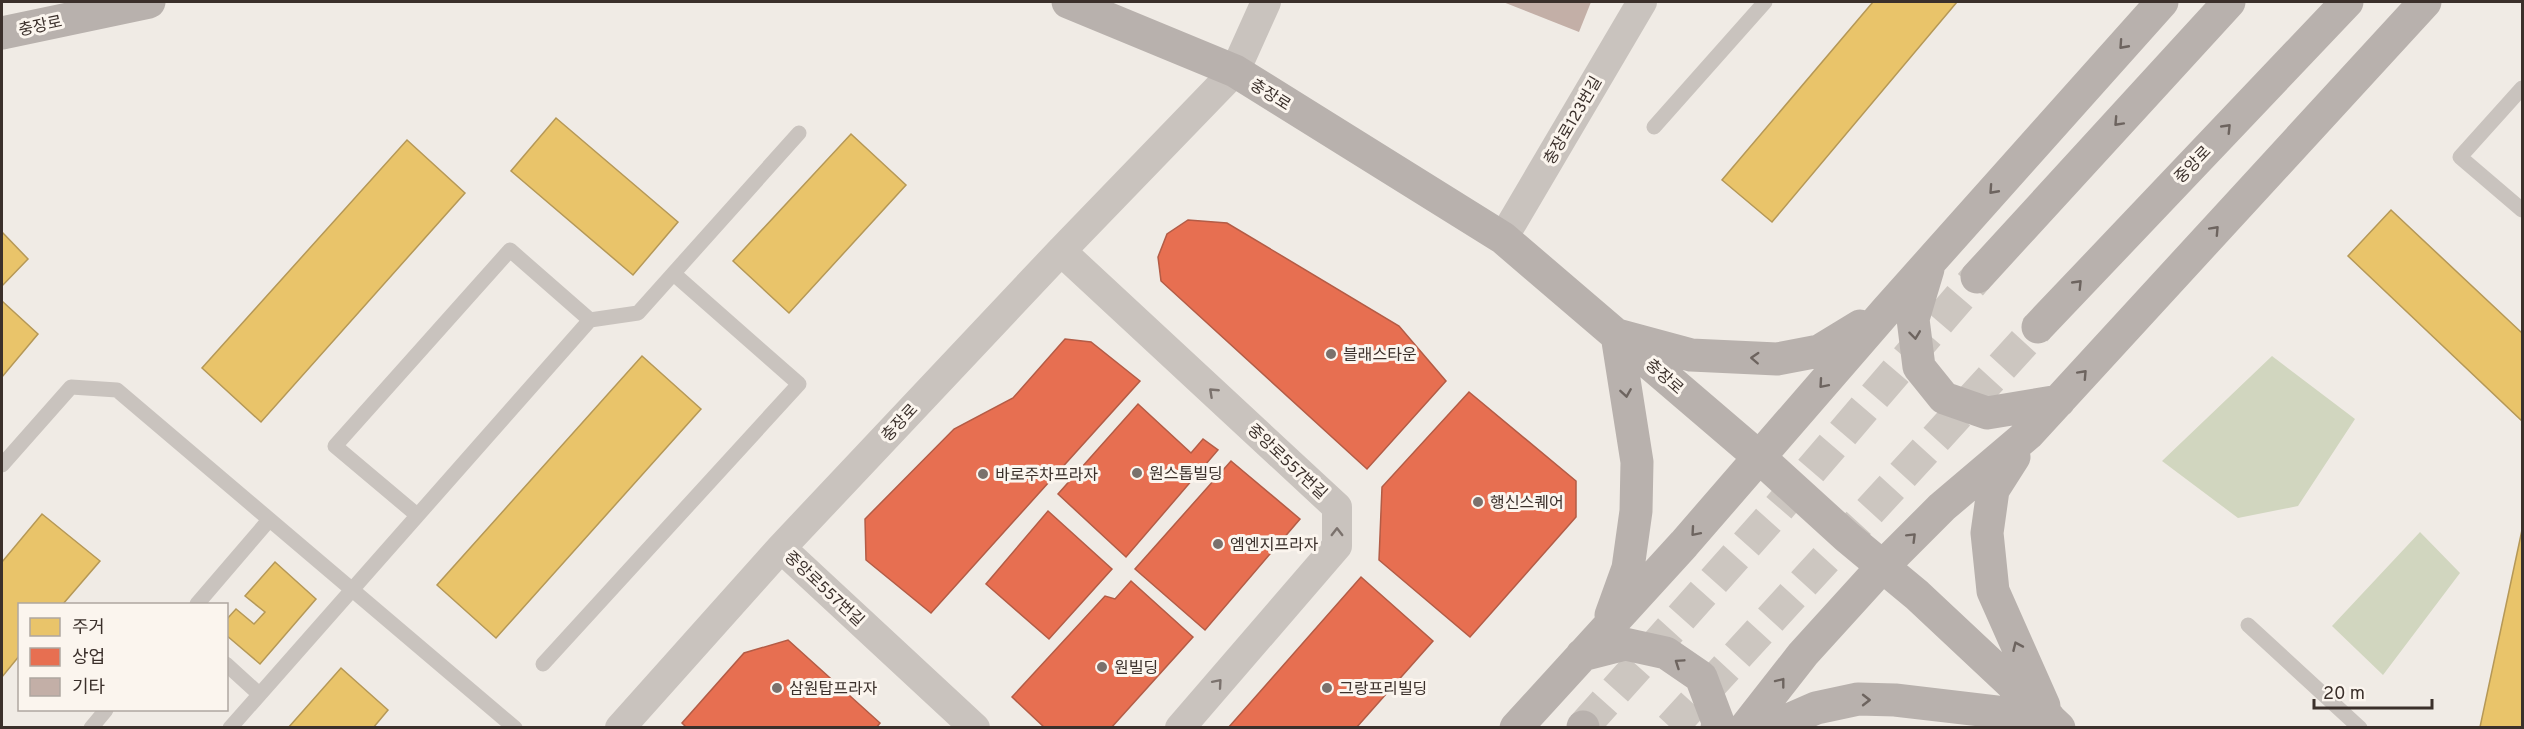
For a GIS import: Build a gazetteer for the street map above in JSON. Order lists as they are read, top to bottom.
{
  "streets": {
    "main road": ["충장로", "중앙로"],
    "street": ["충장로123번길", "중앙로557번길"]
  },
  "crossings": [
    ["충장로", "충장로123번길"],
    ["충장로", "중앙로557번길"]
  ],
  "places": [
    "블래스타운",
    "원스톱빌딩",
    "바로주차프라자",
    "행신스퀘어",
    "엠엔지프라자",
    "원빌딩",
    "삼원탑프라자",
    "그랑프리빌딩"
  ],
  "legend": ["주거", "상업", "기타"],
  "scale_bar": "20 m"
}
